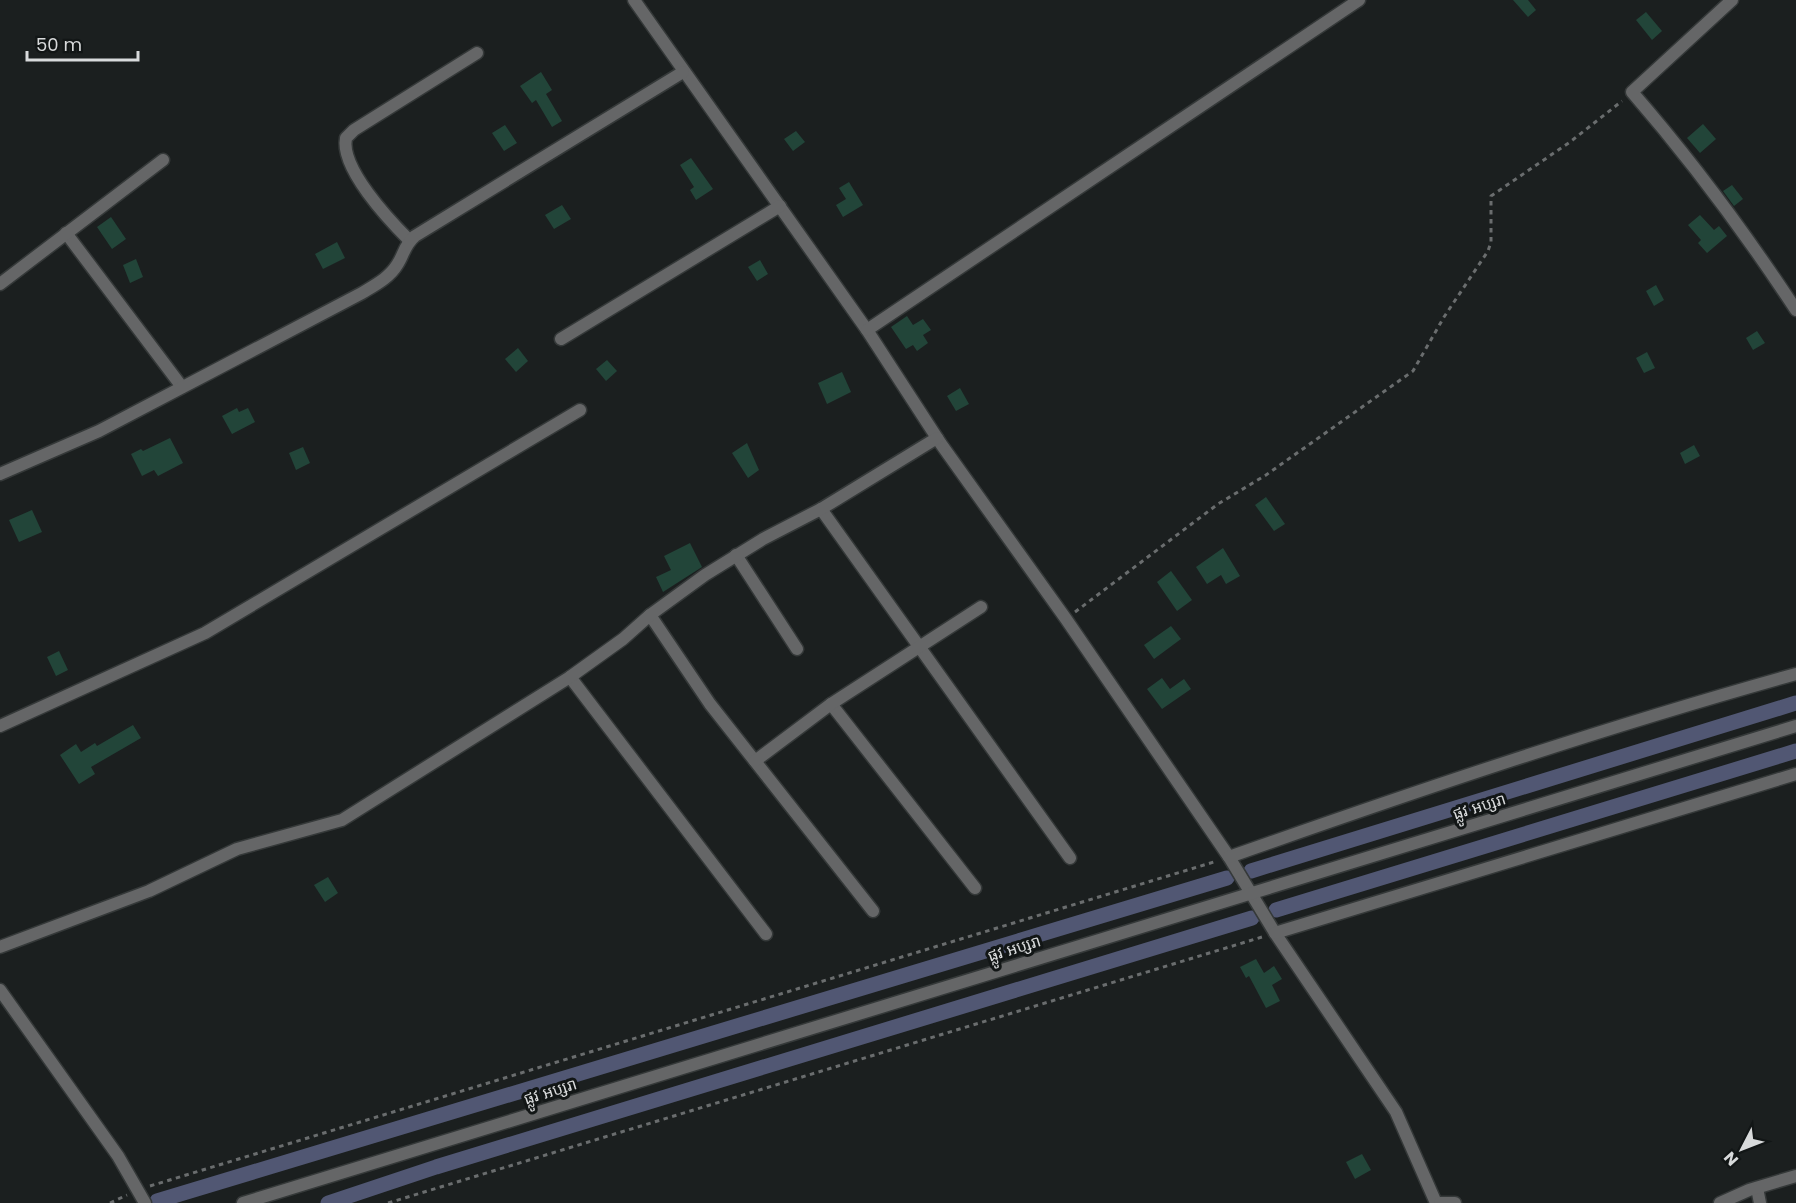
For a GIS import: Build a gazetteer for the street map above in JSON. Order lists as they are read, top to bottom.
{
  "streets": {
    "street": ["ផ្លូវ អប្សរា"]
  },
  "scale_bar": "50 m",
  "north": "bottom left"
}
